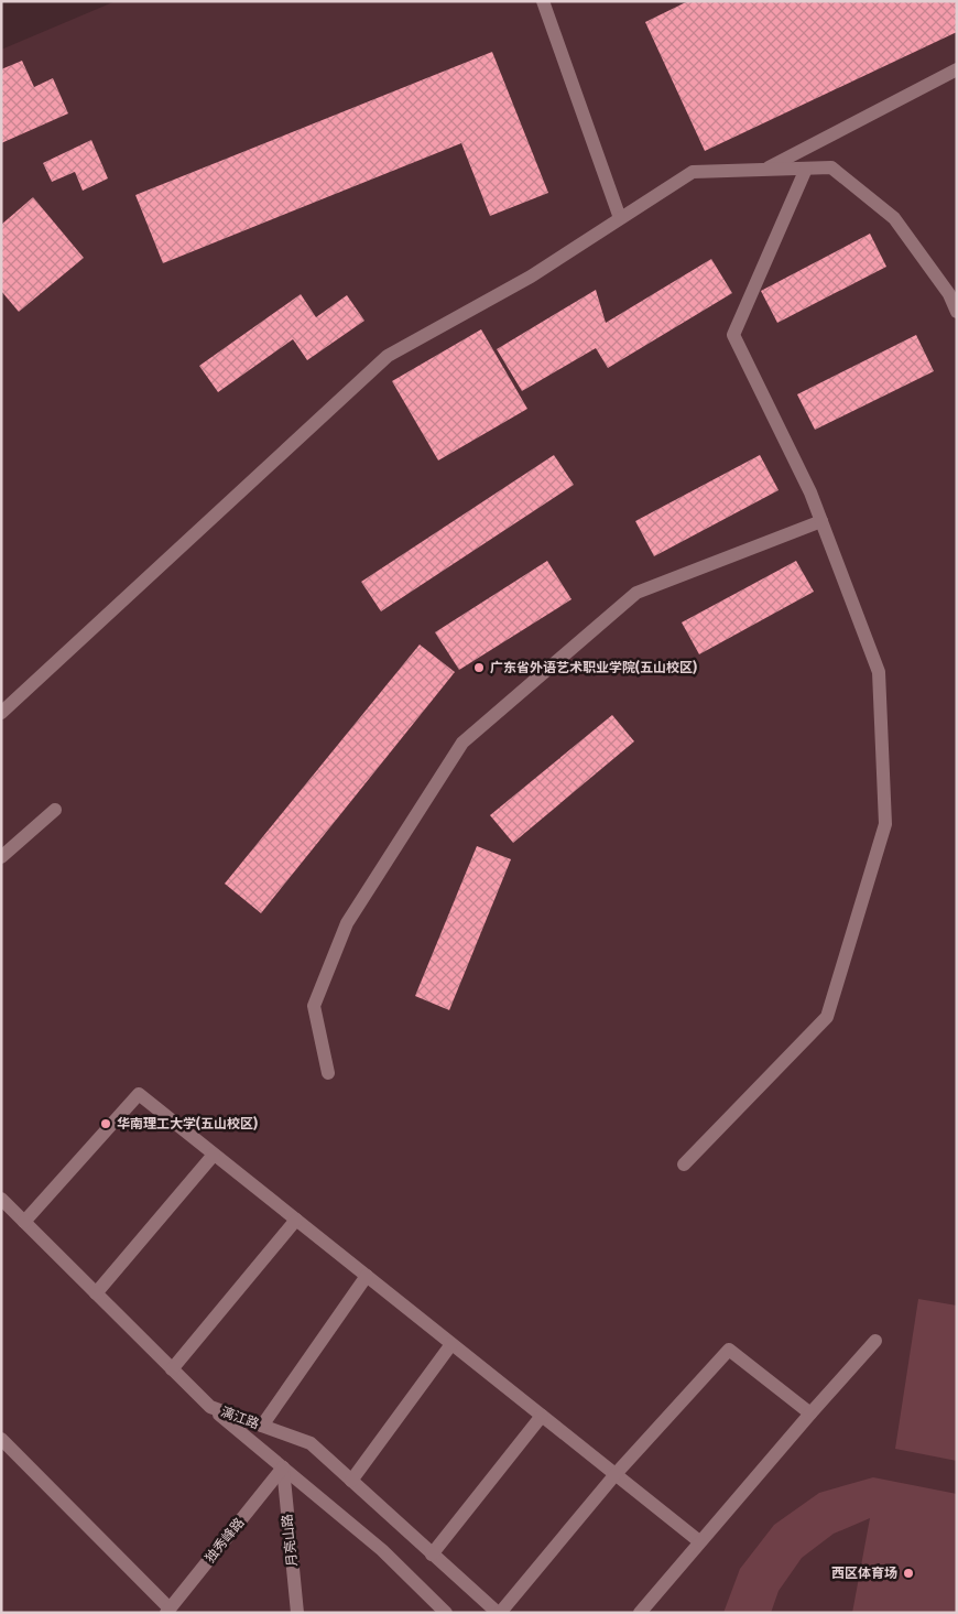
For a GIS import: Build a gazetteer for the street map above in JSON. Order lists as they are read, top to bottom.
{
  "streets": {
    "street": ["漓江路", "独秀峰路", "月亮山路"]
  },
  "crossings": [
    ["独秀峰路", "月亮山路"]
  ],
  "places": ["广东省外语艺术职业学院(五山校区)", "华南理工大学(五山校区)", "西区体育场"]
}
